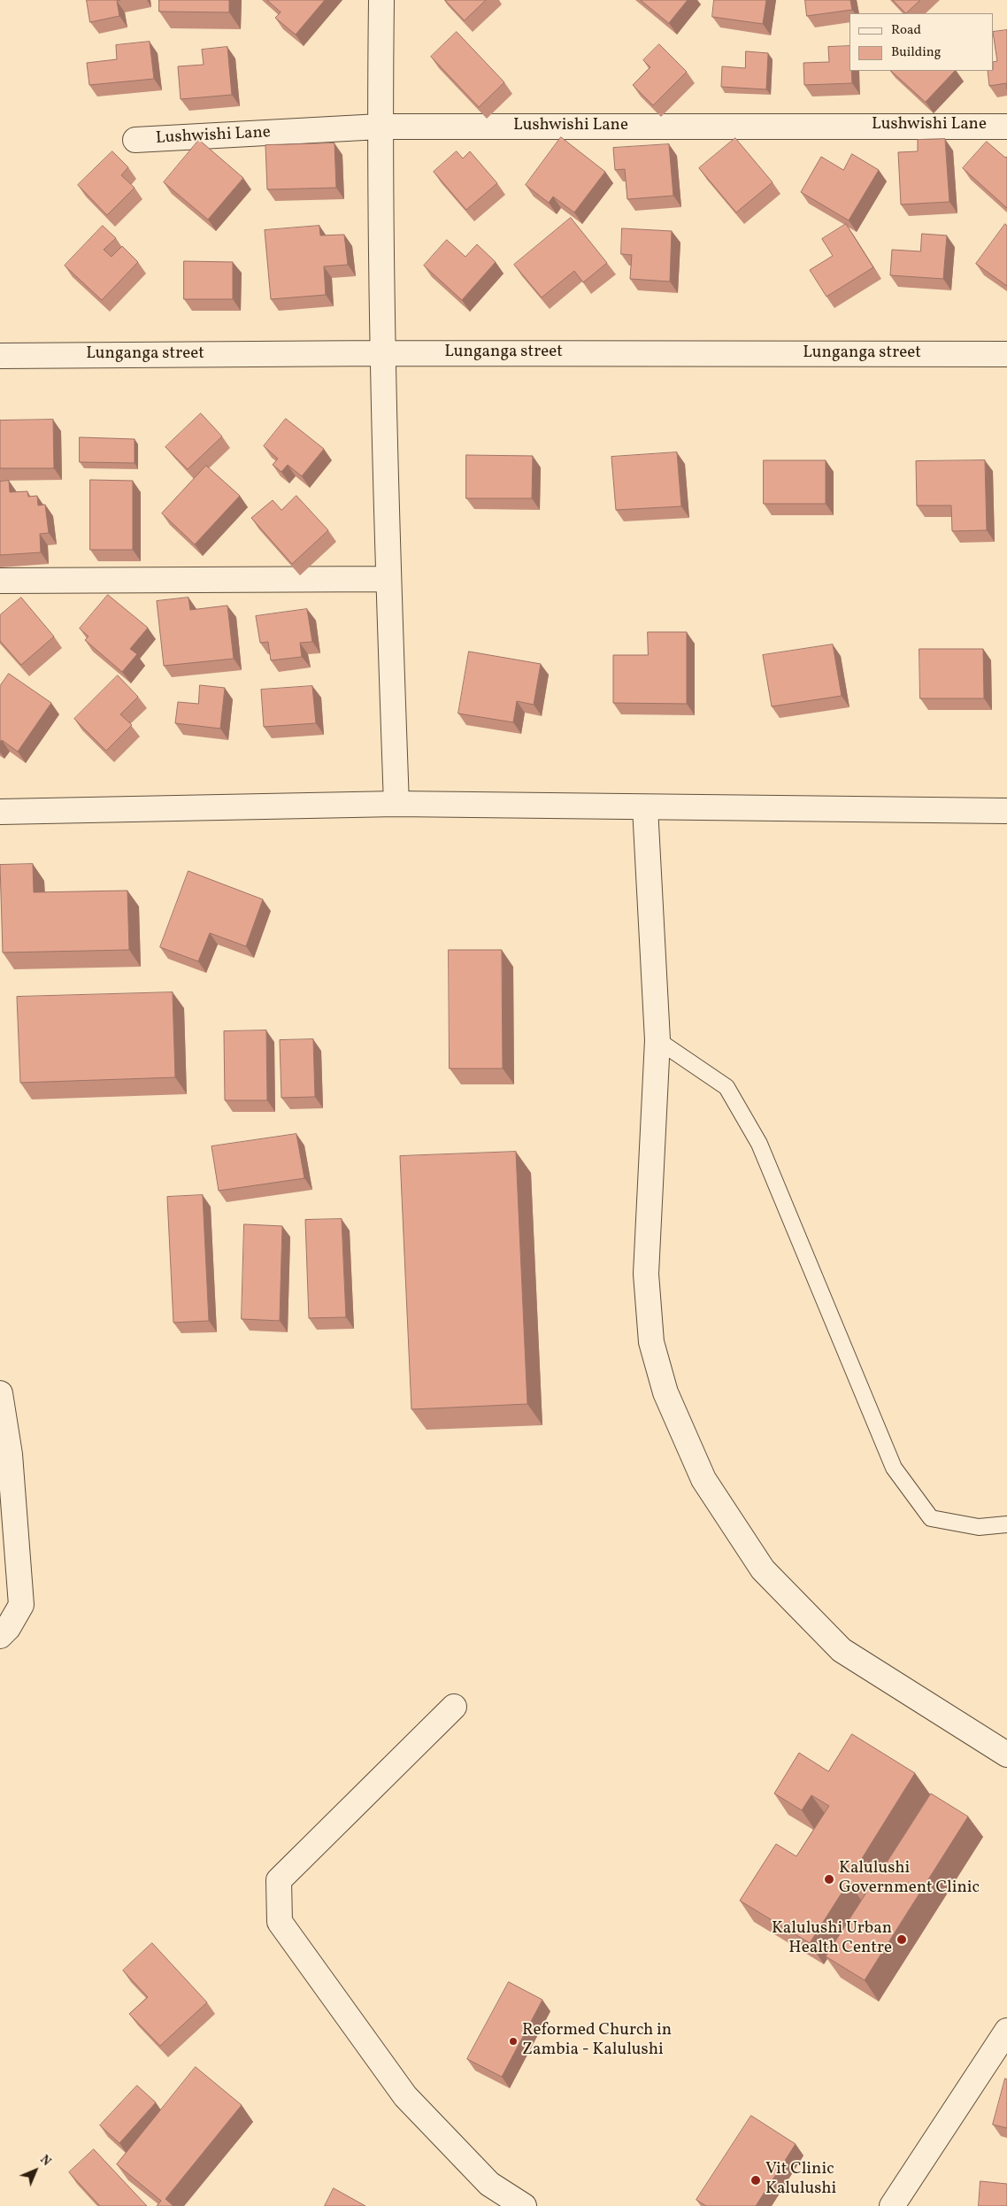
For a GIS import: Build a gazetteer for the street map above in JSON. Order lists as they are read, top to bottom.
{
  "streets": {
    "street": ["Lushwishi Lane", "Lunganga street"]
  },
  "places": [
    "Kalulushi Government Clinic",
    "Kalulushi Urban Health Centre",
    "Reformed Church in Zambia - Kalulushi",
    "Vit Clinic Kalulushi"
  ],
  "legend": ["Road", "Building"],
  "north": "top right"
}
